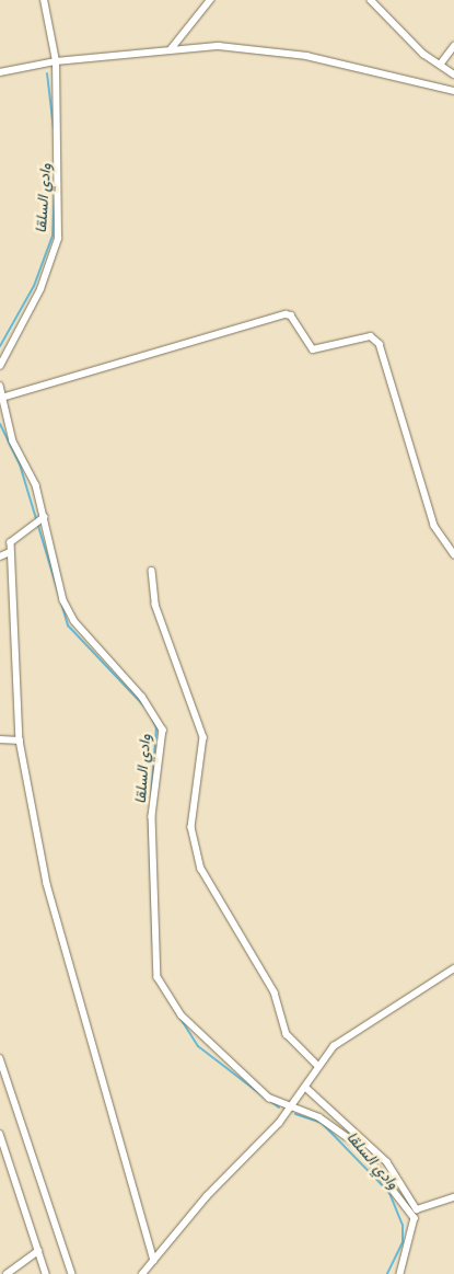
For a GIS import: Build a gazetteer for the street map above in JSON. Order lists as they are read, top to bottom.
{
  "water": ["وادي السلقا"]
}
